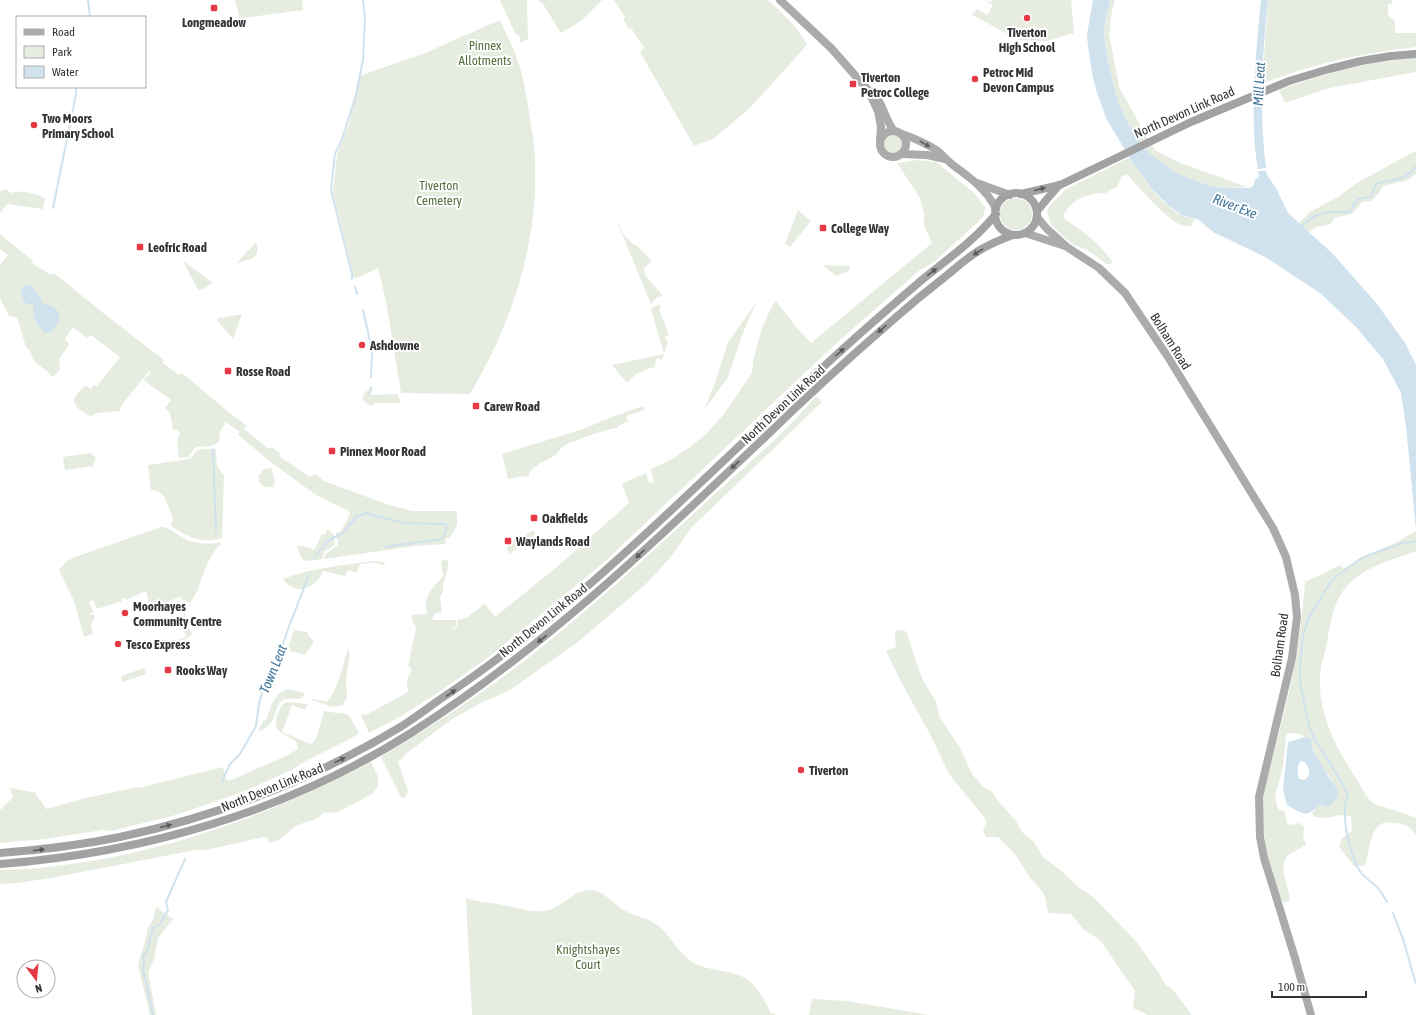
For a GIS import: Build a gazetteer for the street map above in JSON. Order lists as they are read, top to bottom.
{
  "streets": {
    "highway": ["North Devon Link Road"],
    "main road": ["Bolham Road"]
  },
  "crossings": [
    ["North Devon Link Road", "Bolham Road"]
  ],
  "water": ["Mill Leat", "River Exe", "Town Leat"],
  "parks": ["Pinnex Allotments", "Tiverton Cemetery", "Knightshayes Court"],
  "places": {
    "transit": [
      "Longmeadow",
      "Tiverton Petroc College",
      "College Way",
      "Leofric Road",
      "Rosse Road",
      "Carew Road",
      "Pinnex Moor Road",
      "Oakfields",
      "Waylands Road",
      "Rooks Way"
    ],
    "other": [
      "Tiverton High School",
      "Petroc Mid Devon Campus",
      "Two Moors Primary School",
      "Ashdowne",
      "Moorhayes Community Centre",
      "Tesco Express",
      "Tiverton"
    ]
  },
  "legend": ["Road", "Park", "Water"],
  "scale_bar": "100 m",
  "north": "bottom"
}
